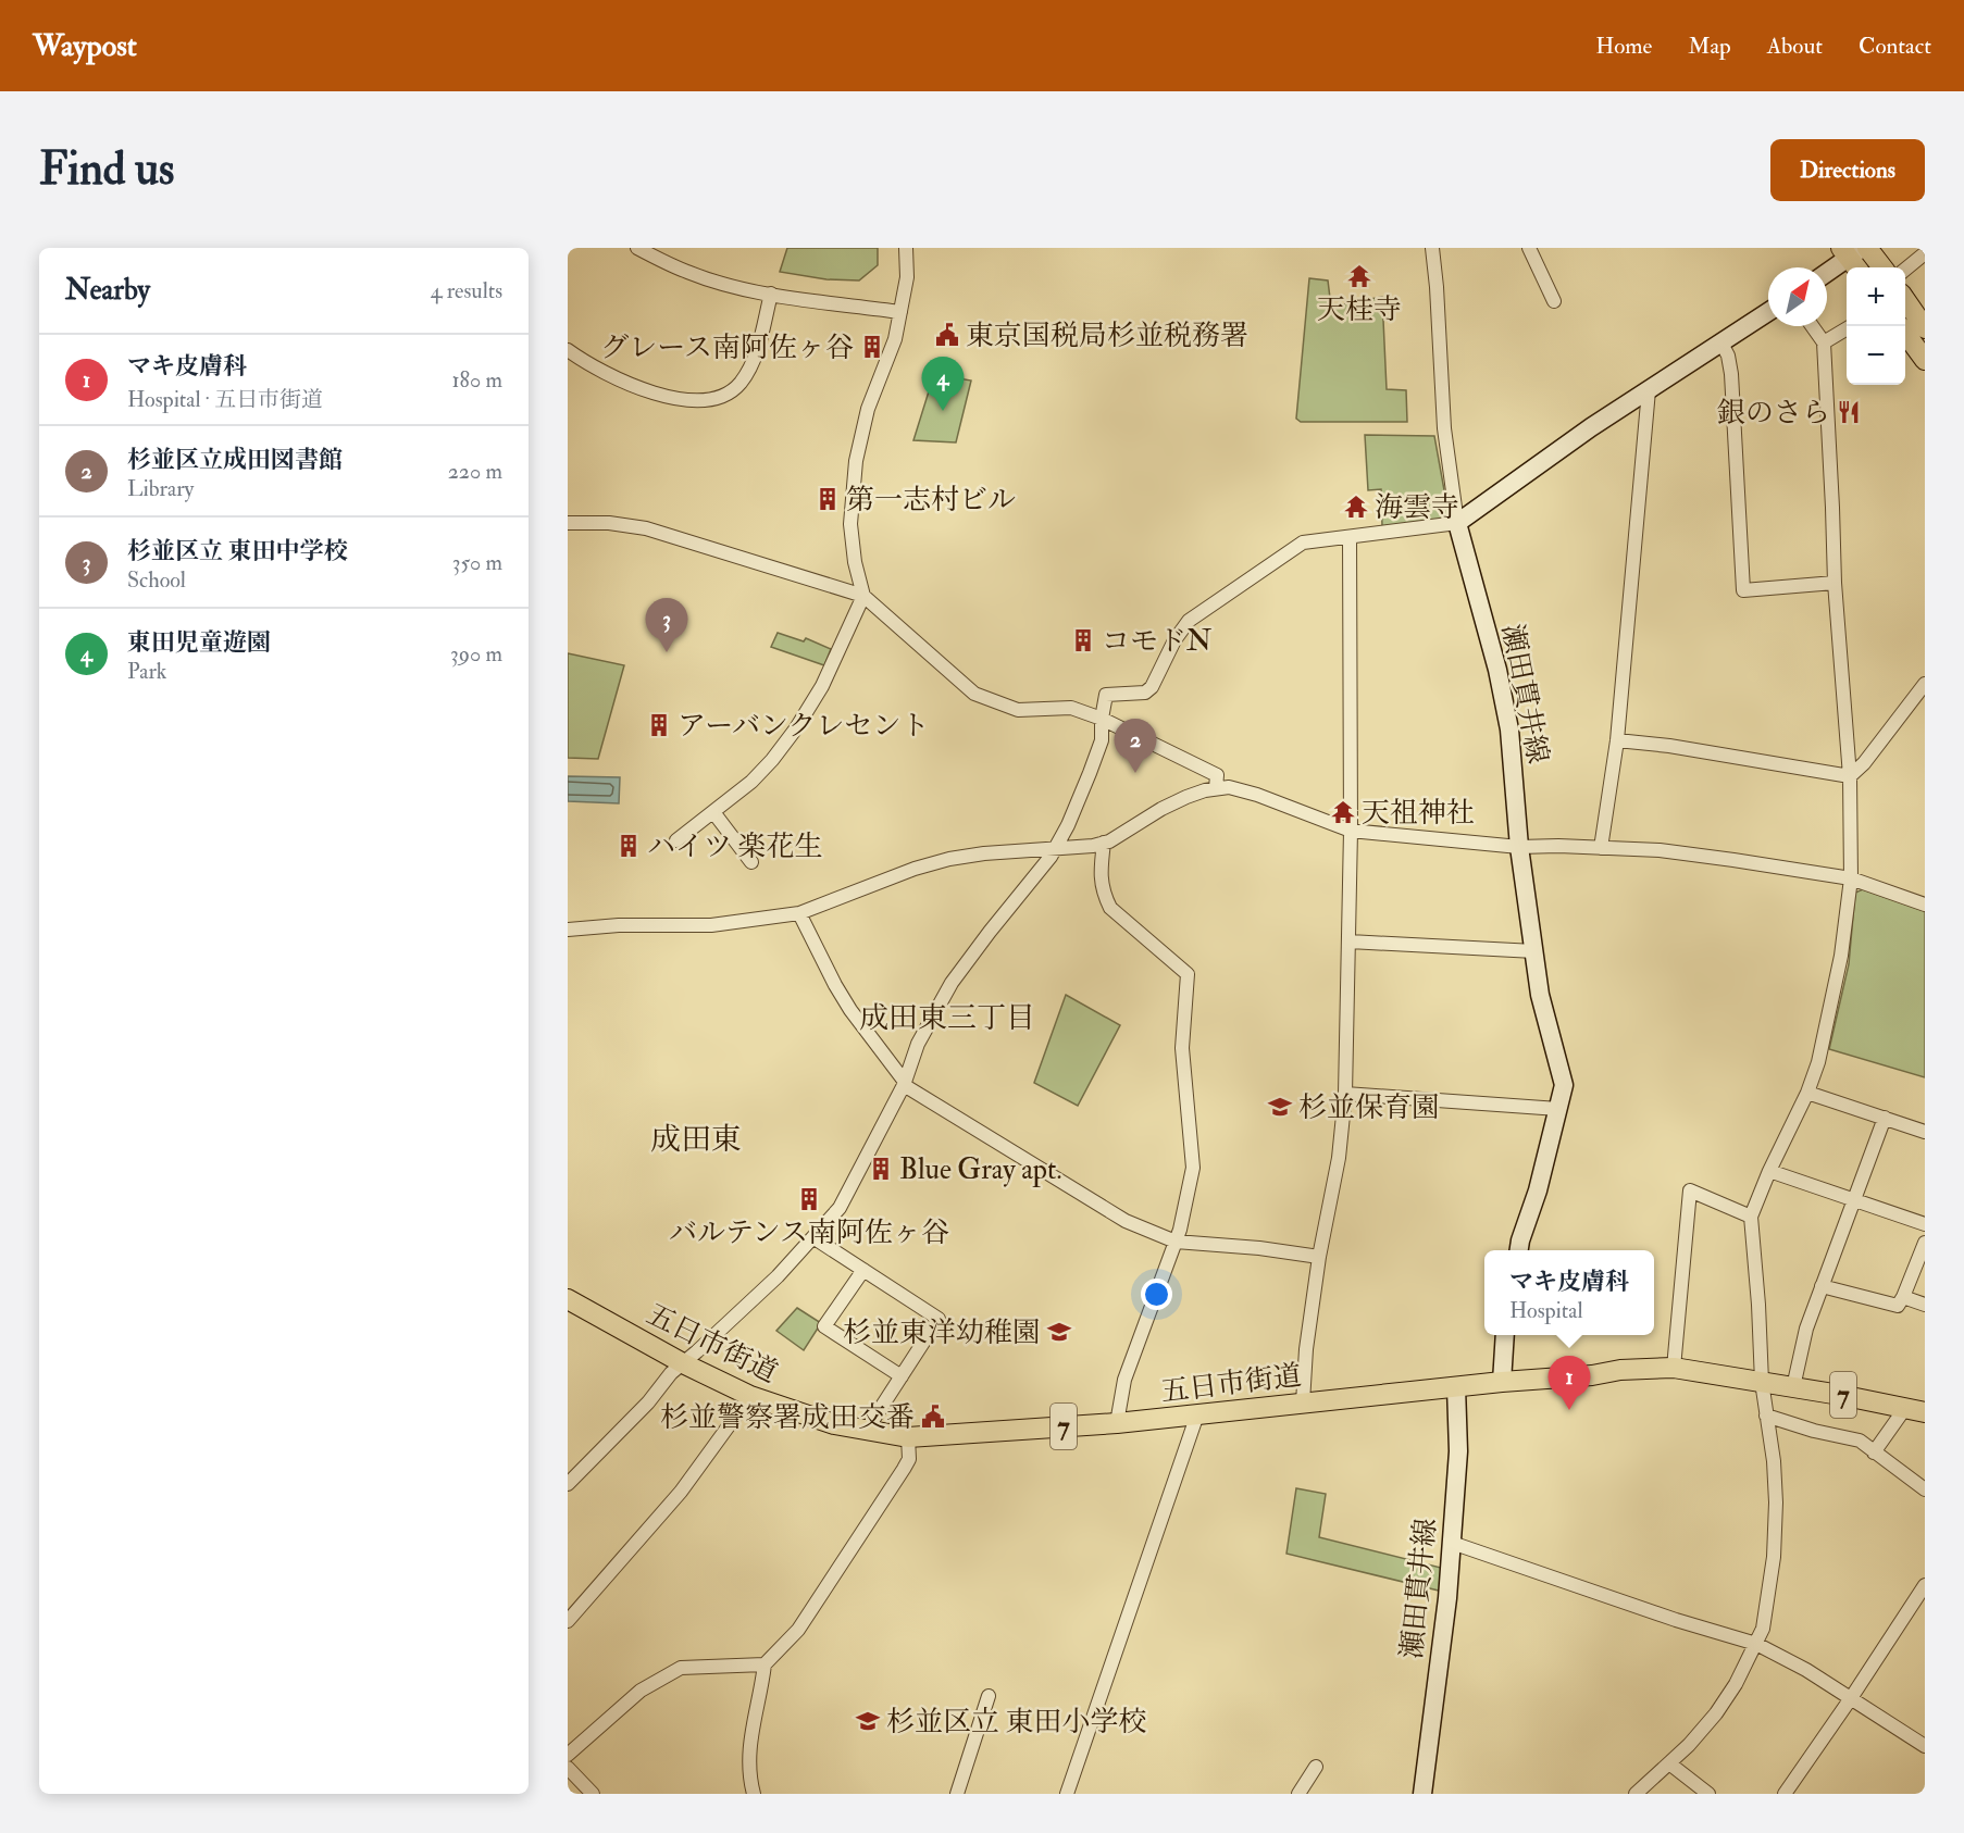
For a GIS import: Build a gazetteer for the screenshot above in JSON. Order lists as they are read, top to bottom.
{
  "streets": {
    "main road": ["瀬田貫井線", "五日市街道", "7"]
  },
  "crossings": [
    ["瀬田貫井線", "五日市街道"]
  ],
  "districts": ["成田東三丁目", "成田東"],
  "places": {
    "temple": ["天桂寺", "海雲寺", "天祖神社"],
    "public building": ["東京国税局杉並税務署", "杉並警察署成田交番"],
    "building": [
      "グレース南阿佐ヶ谷",
      "第一志村ビル",
      "コモドN",
      "アーバンクレセント",
      "ハイツ 楽花生",
      "Blue Gray apt.",
      "バルテンス南阿佐ヶ谷"
    ],
    "restaurant": ["銀のさら"],
    "school or university": ["杉並保育園", "杉並東洋幼稚園", "杉並区立 東田小学校"]
  },
  "north": "top right",
  "page": {
    "header": "Waypost",
    "nav": [
      "Home",
      "Map",
      "About",
      "Contact"
    ],
    "buttons": "Directions",
    "title": "Find us",
    "heading": ["Nearby", "4 results"],
    "map_buttons": ["+", "−"],
    "list": [
      {
        "mark": "1",
        "name": "マキ皮膚科",
        "note": "Hospital · 五日市街道",
        "value": "180 m"
      },
      {
        "mark": "2",
        "name": "杉並区立成田図書館",
        "note": "Library",
        "value": "220 m"
      },
      {
        "mark": "3",
        "name": "杉並区立 東田中学校",
        "note": "School",
        "value": "350 m"
      },
      {
        "mark": "4",
        "name": "東田児童遊園",
        "note": "Park",
        "value": "390 m"
      }
    ],
    "pins": [
      "4",
      "3",
      "2",
      "1"
    ],
    "popup": ["マキ皮膚科", "Hospital"]
  }
}
